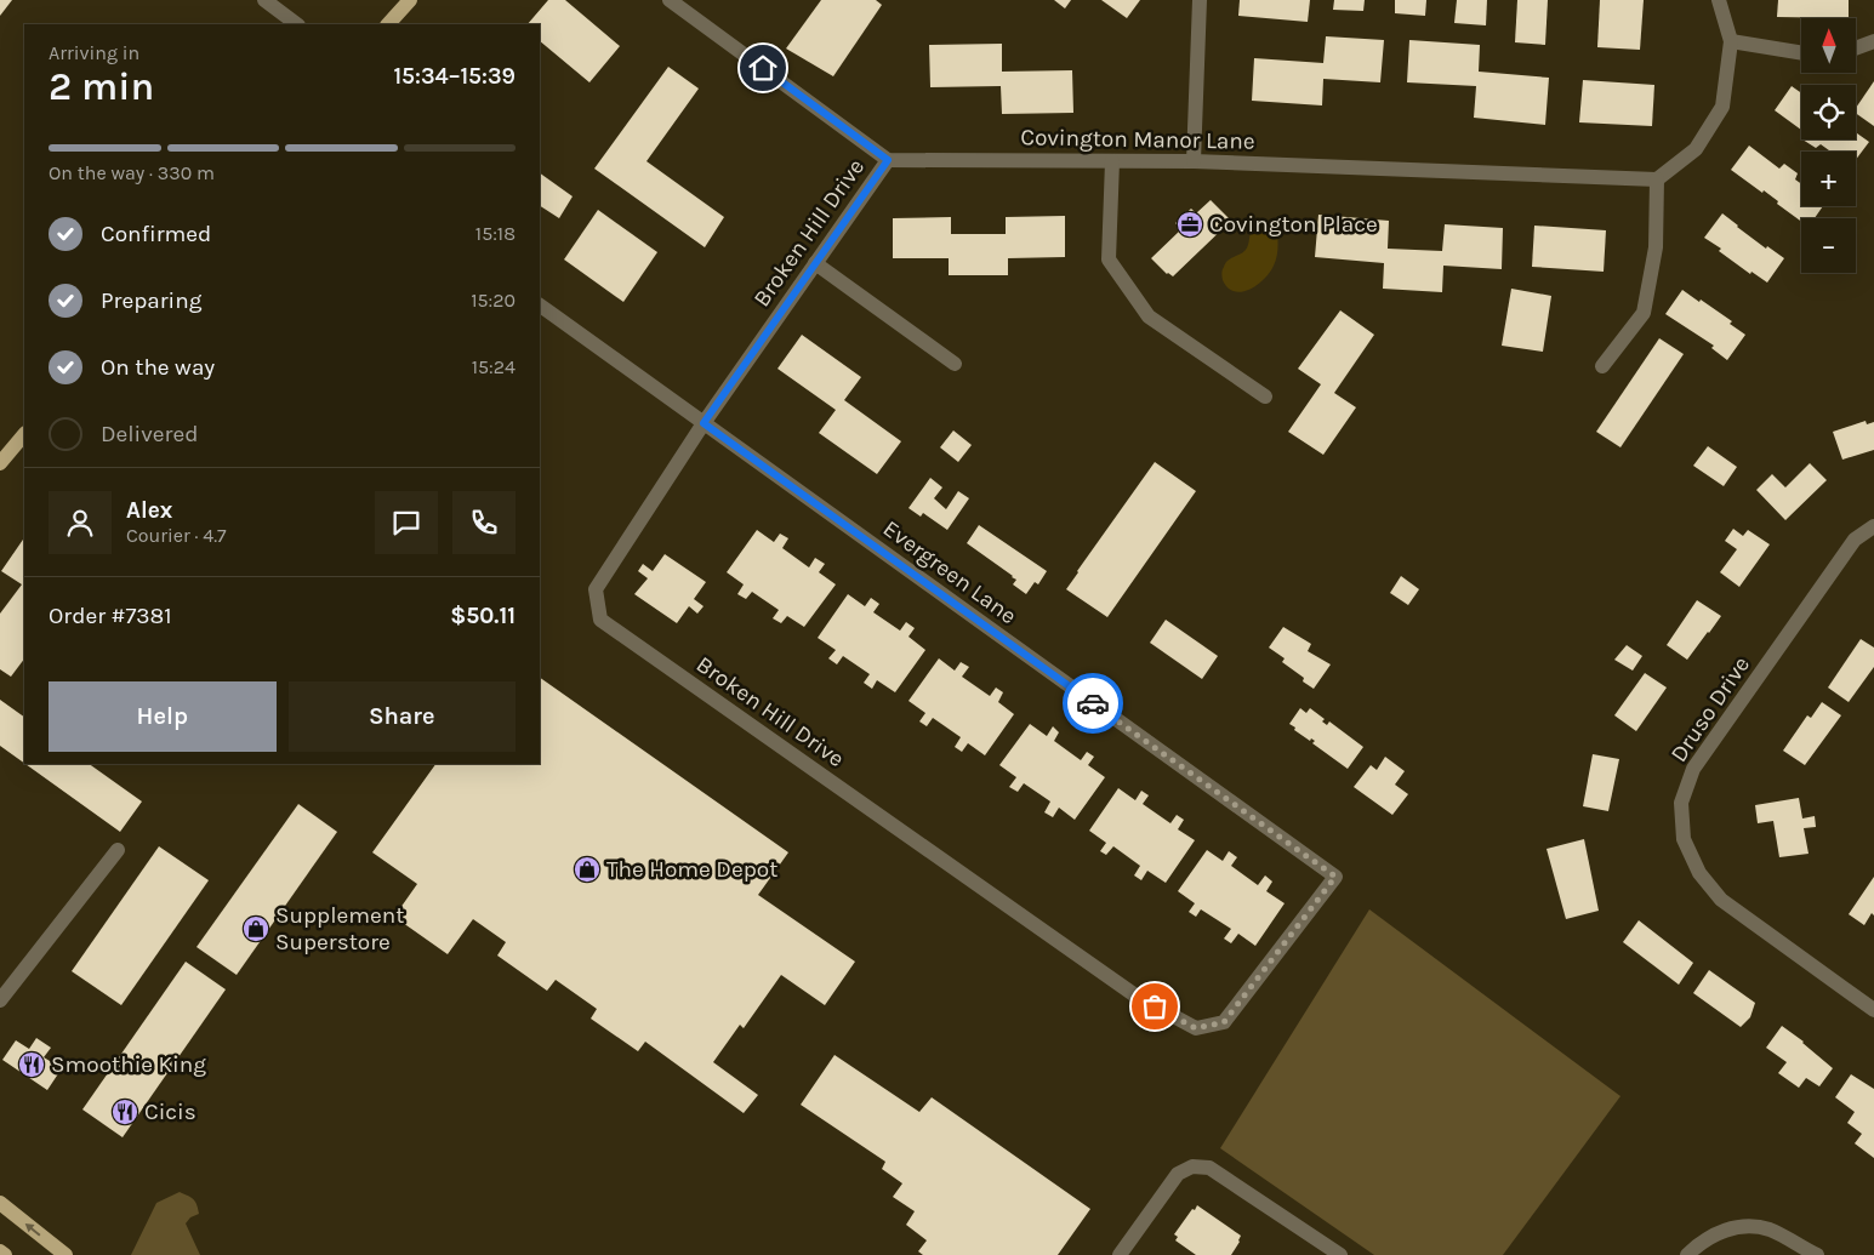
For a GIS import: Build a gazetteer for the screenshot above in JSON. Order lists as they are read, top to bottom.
{
  "streets": {
    "street": [
      "Covington Manor Lane",
      "Broken Hill Drive",
      "Evergreen Lane",
      "Druso Drive"
    ]
  },
  "crossings": [
    ["Covington Manor Lane", "Broken Hill Drive"],
    ["Broken Hill Drive", "Evergreen Lane"]
  ],
  "places": {
    "office": ["Covington Place"],
    "shop": ["The Home Depot", "Supplement Superstore"],
    "restaurant": ["Smoothie King", "Cicis"]
  },
  "north": "top",
  "page": {
    "map_buttons": ["+", "−"],
    "heading": ["2 min", "Arriving in", "15:34–15:39"],
    "panel": [
      "Alex",
      "Courier · 4.7",
      "Order #7381",
      "$50.11"
    ],
    "bar": "On the way · 330 m",
    "list": [
      ["Confirmed", "15:18"],
      ["Preparing", "15:20"],
      ["On the way", "15:24"],
      "Delivered"
    ],
    "buttons": ["Help", "Share"]
  }
}
